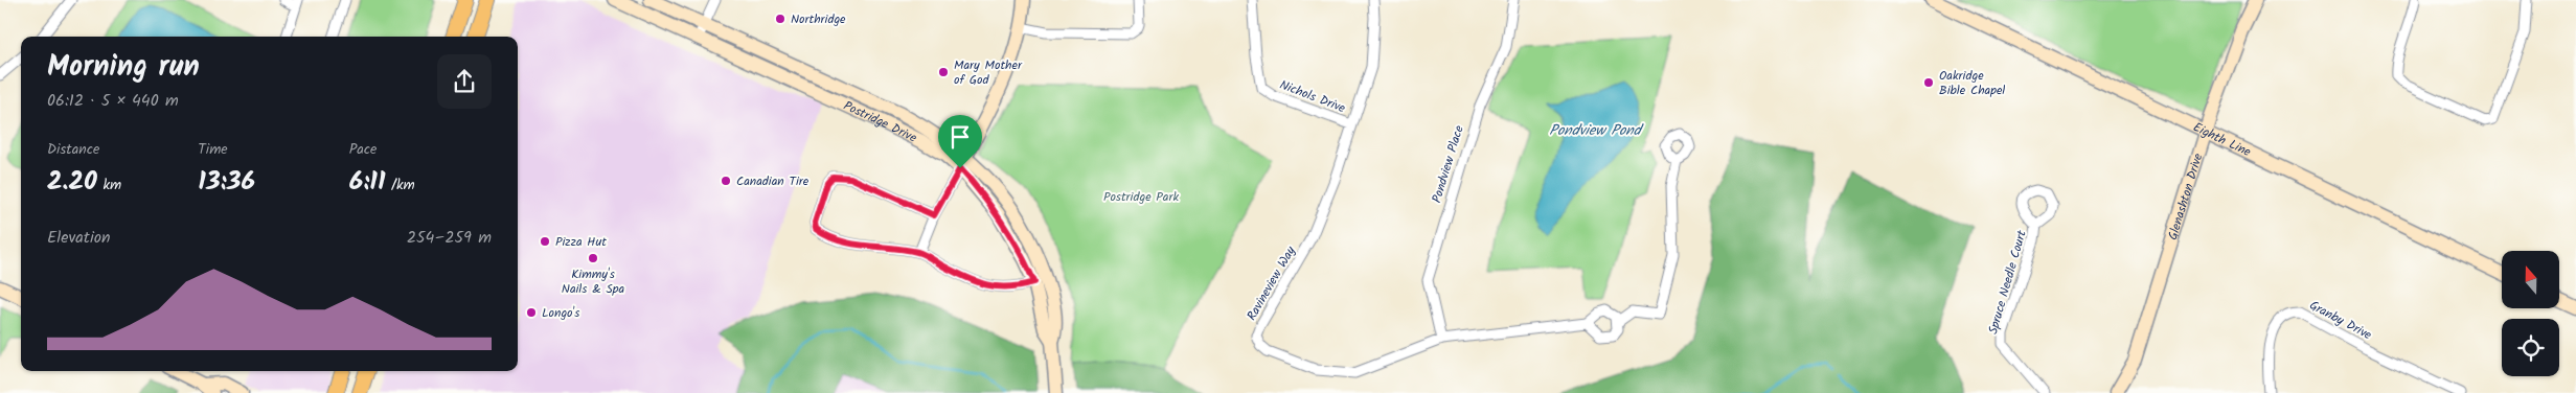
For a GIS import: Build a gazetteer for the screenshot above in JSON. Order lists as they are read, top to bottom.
{
  "streets": {
    "street": [
      "Nichols Drive",
      "Postridge Drive",
      "Eighth Line",
      "Pondview Place",
      "Glenashton Drive",
      "Spruce Needle Court",
      "Ravineview Way",
      "Granby Drive"
    ]
  },
  "crossings": [
    ["Nichols Drive", "Ravineview Way"],
    ["Eighth Line", "Glenashton Drive"],
    ["Pondview Place", "Ravineview Way"]
  ],
  "water": ["Pondview Pond"],
  "parks": ["Postridge Park"],
  "places": [
    "Northridge",
    "Mary Mother of God",
    "Oakridge Bible Chapel",
    "Canadian Tire",
    "Pizza Hut",
    "Kimmy's Nails & Spa",
    "Longo's"
  ],
  "north": "top",
  "page": {
    "heading": ["Morning run", "06:12 · 5 × 440 m"],
    "stats": [
      ["Distance", "2.20 km"],
      ["Time", "13:36"],
      ["Pace", "6:11 /km"]
    ],
    "chart": ["Elevation", "254–259 m"]
  }
}
